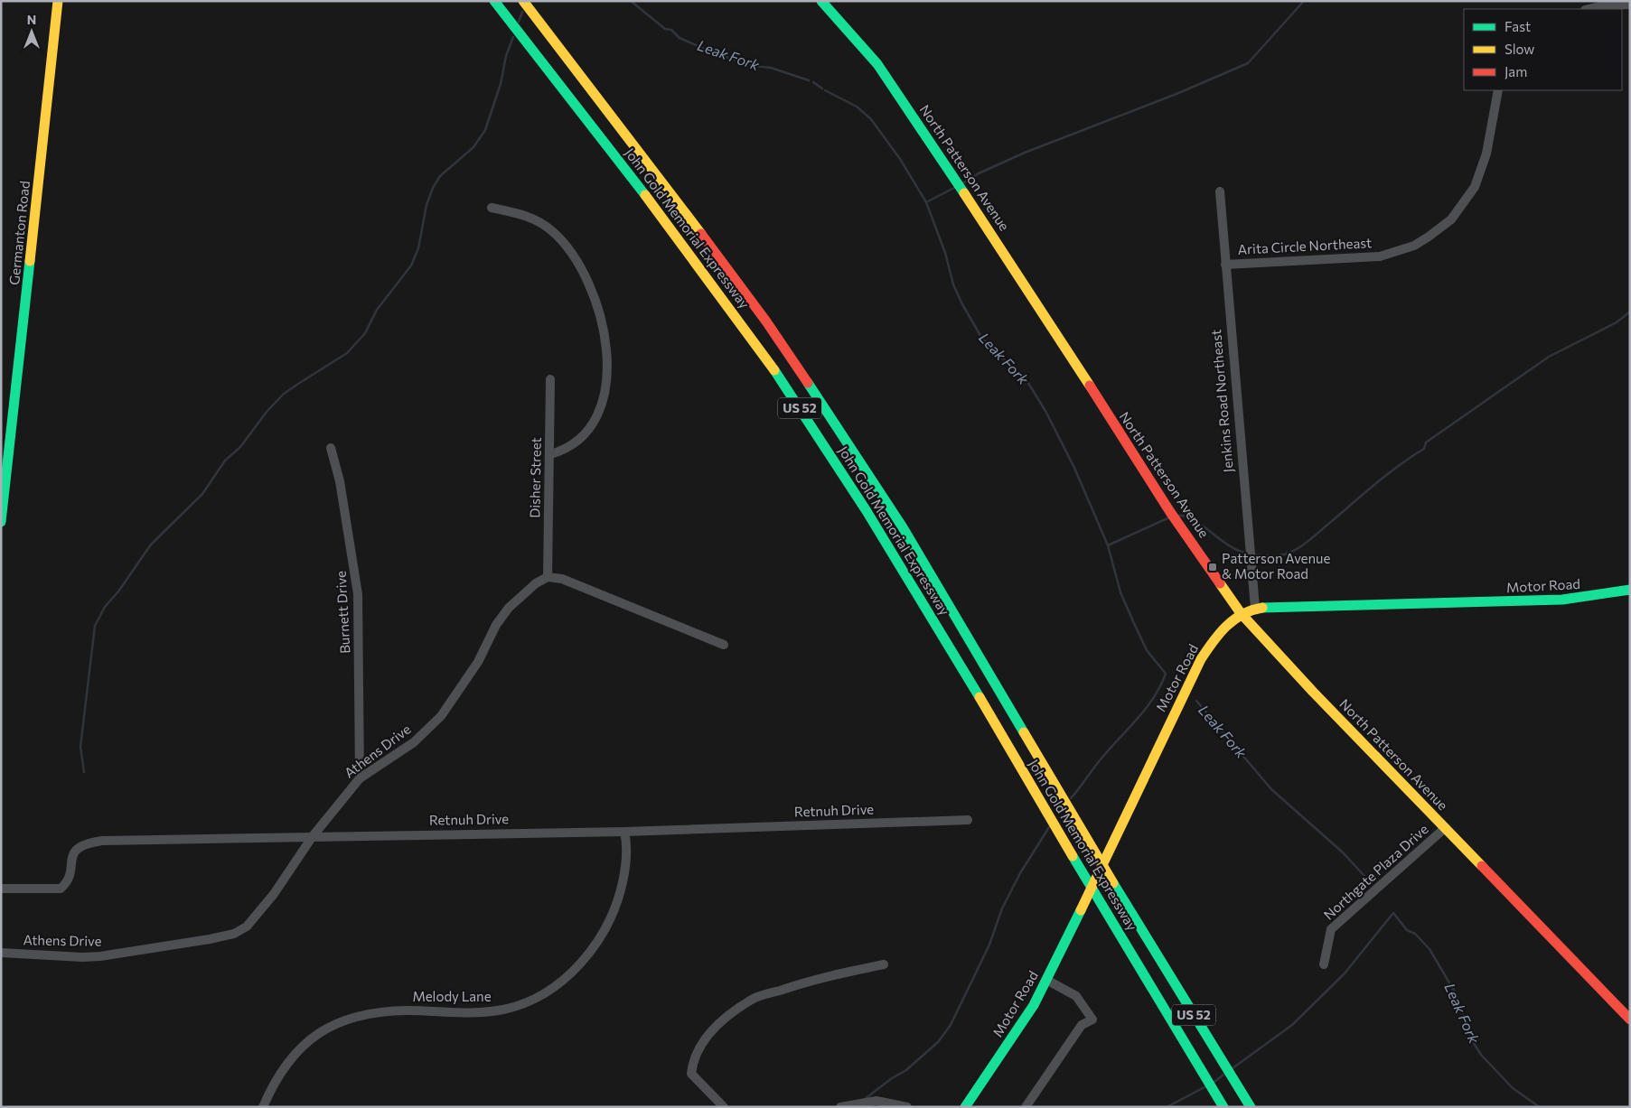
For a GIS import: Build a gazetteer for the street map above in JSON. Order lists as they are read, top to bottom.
{
  "streets": {
    "main road": [
      "North Patterson Avenue",
      "John Gold Memorial Expressway",
      "Germanton Road",
      "US 52",
      "Motor Road"
    ],
    "street": [
      "Arita Circle Northeast",
      "Jenkins Road Northeast",
      "Disher Street",
      "Burnett Drive",
      "Athens Drive",
      "Retnuh Drive",
      "Northgate Plaza Drive",
      "Melody Lane"
    ]
  },
  "crossings": [
    ["North Patterson Avenue", "Motor Road"],
    ["North Patterson Avenue", "Northgate Plaza Drive"],
    ["Arita Circle Northeast", "Jenkins Road Northeast"],
    ["Jenkins Road Northeast", "Motor Road"],
    ["Disher Street", "Athens Drive"],
    ["Burnett Drive", "Athens Drive"],
    ["Athens Drive", "Retnuh Drive"],
    ["Retnuh Drive", "Melody Lane"]
  ],
  "water": ["Leak Fork"],
  "places": {
    "transit": ["Patterson Avenue & Motor Road"]
  },
  "legend": ["Fast", "Slow", "Jam"],
  "north": "top"
}
